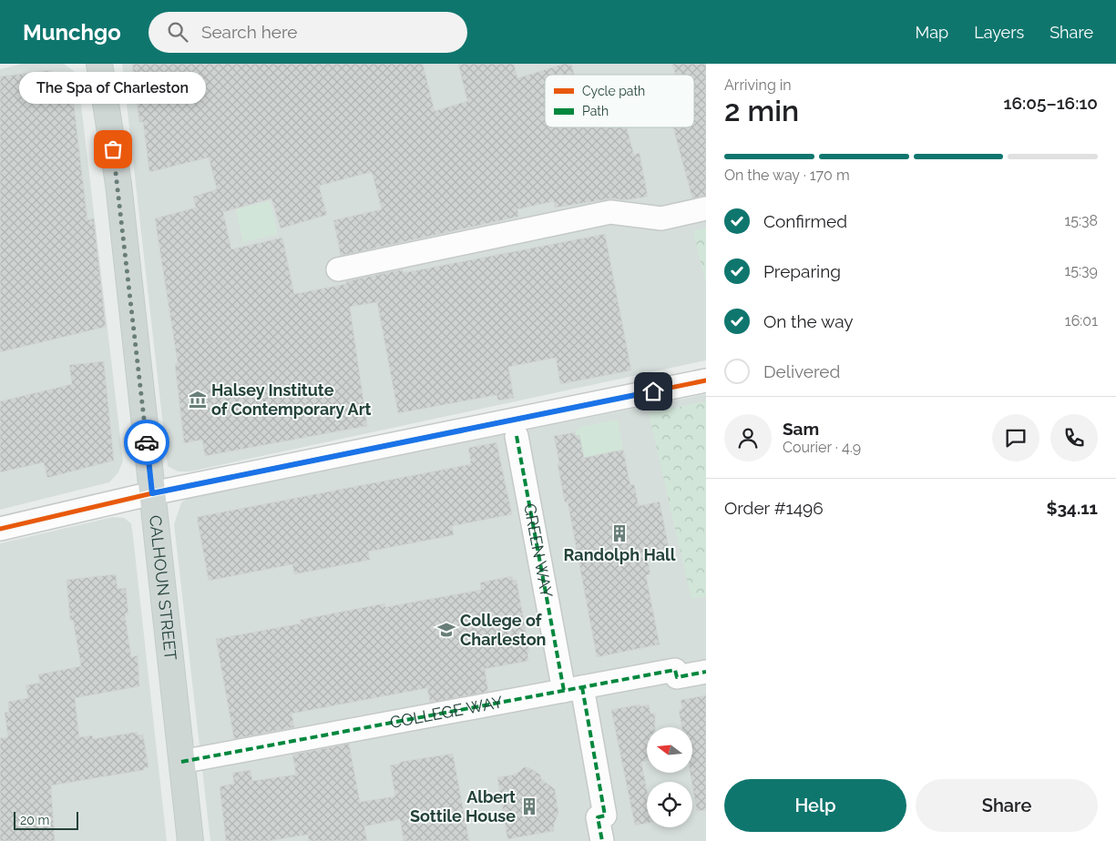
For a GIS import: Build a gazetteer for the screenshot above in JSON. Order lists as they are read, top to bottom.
{
  "streets": {
    "main road": ["CALHOUN STREET"],
    "street": ["GREEN WAY", "COLLEGE WAY"]
  },
  "crossings": [
    ["GREEN WAY", "COLLEGE WAY"],
    ["CALHOUN STREET", "COLLEGE WAY"]
  ],
  "places": {
    "other": ["The Spa of Charleston"],
    "museum": ["Halsey Institute of Contemporary Art"],
    "building": ["Randolph Hall", "Albert Sottile House"],
    "school or university": ["College of Charleston"]
  },
  "legend": ["Cycle path", "Path"],
  "scale_bar": "20 m",
  "north": "left",
  "page": {
    "header": "Munchgo",
    "search": "Search here",
    "nav": ["Map", "Layers", "Share"],
    "heading": ["2 min", "Arriving in", "16:05–16:10"],
    "panel": [
      "Sam",
      "Courier · 4.9",
      "Order #1496",
      "$34.11"
    ],
    "bubble": "The Spa of Charleston",
    "bar": "On the way · 170 m",
    "list": [
      ["Confirmed", "15:38"],
      ["Preparing", "15:39"],
      ["On the way", "16:01"],
      "Delivered"
    ],
    "buttons": ["Help", "Share"],
    "scale": "20 m"
  }
}
